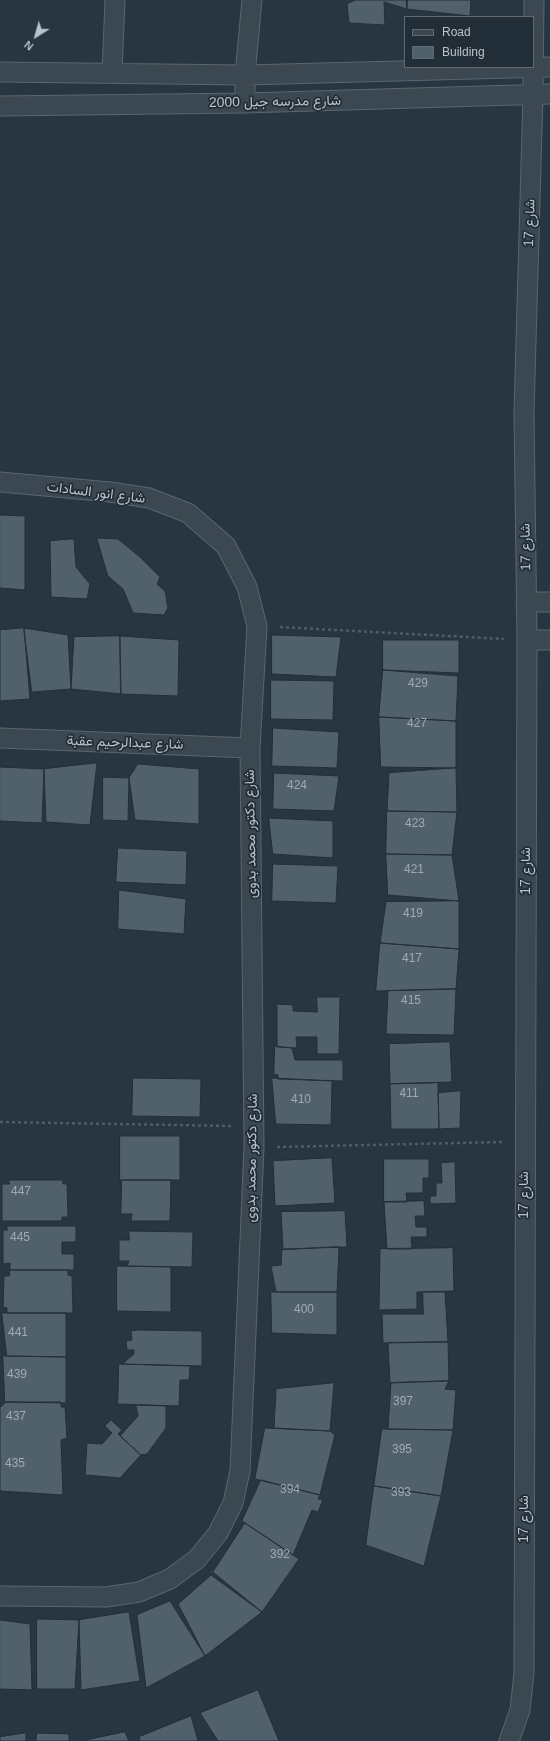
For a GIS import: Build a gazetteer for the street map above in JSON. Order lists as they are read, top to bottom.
{
  "streets": {
    "street": [
      "شارع مدرسه جيل 2000",
      "شارع 17",
      "شارع انور السادات",
      "شارع عبدالرحيم عقبة",
      "شارع دكتور محمد بدوى"
    ]
  },
  "crossings": [
    ["شارع مدرسه جيل 2000", "شارع 17"],
    ["شارع انور السادات", "شارع دكتور محمد بدوى"],
    ["شارع عبدالرحيم عقبة", "شارع دكتور محمد بدوى"]
  ],
  "house_numbers": [
    "429",
    "427",
    "424",
    "423",
    "421",
    "419",
    "417",
    "415",
    "411",
    "410",
    "447",
    "445",
    "400",
    "441",
    "439",
    "397",
    "437",
    "395",
    "435",
    "394",
    "393",
    "392"
  ],
  "legend": ["Road", "Building"],
  "north": "bottom left"
}
